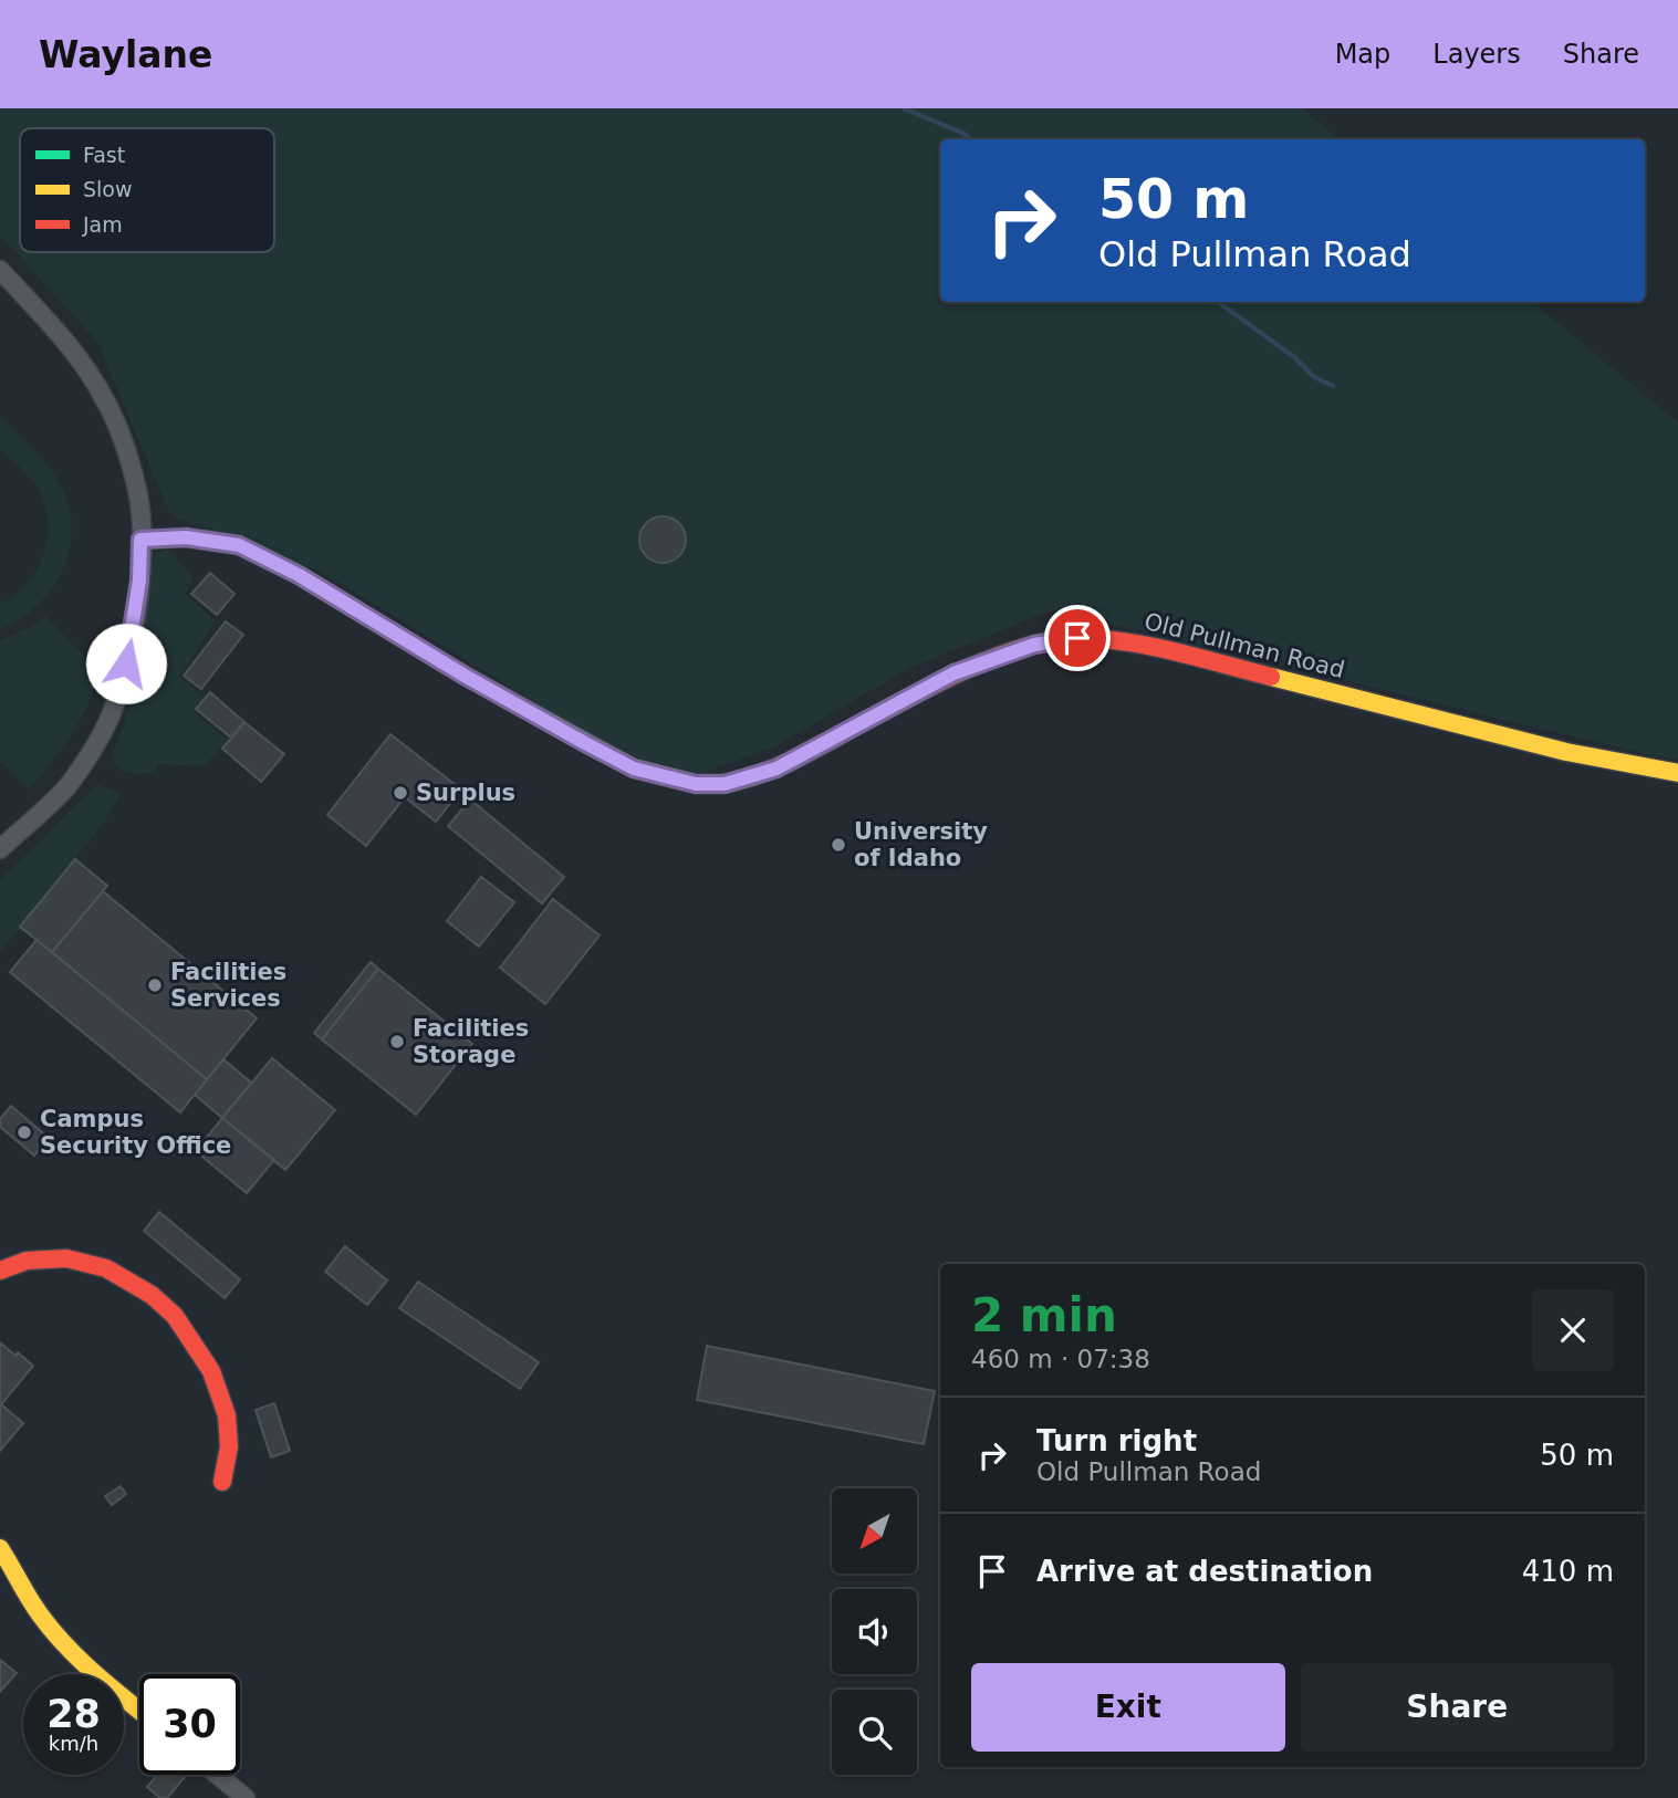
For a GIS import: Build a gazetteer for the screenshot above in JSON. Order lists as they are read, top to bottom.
{
  "streets": {
    "street": ["Old Pullman Road"]
  },
  "places": [
    "Surplus",
    "University of Idaho",
    "Facilities Services",
    "Facilities Storage",
    "Campus Security Office"
  ],
  "legend": ["Fast", "Slow", "Jam"],
  "north": "bottom left",
  "page": {
    "header": "Waylane",
    "nav": ["Map", "Layers", "Share"],
    "turn": ["50 m", "Old Pullman Road"],
    "heading": ["2 min", "460 m · 07:38"],
    "list": [
      {
        "name": "Turn right",
        "note": "Old Pullman Road",
        "value": "50 m"
      },
      {
        "name": "Arrive at destination",
        "value": "410 m"
      }
    ],
    "buttons": ["Exit", "Share"],
    "speed": "28 km/h",
    "limit": "30"
  }
}
